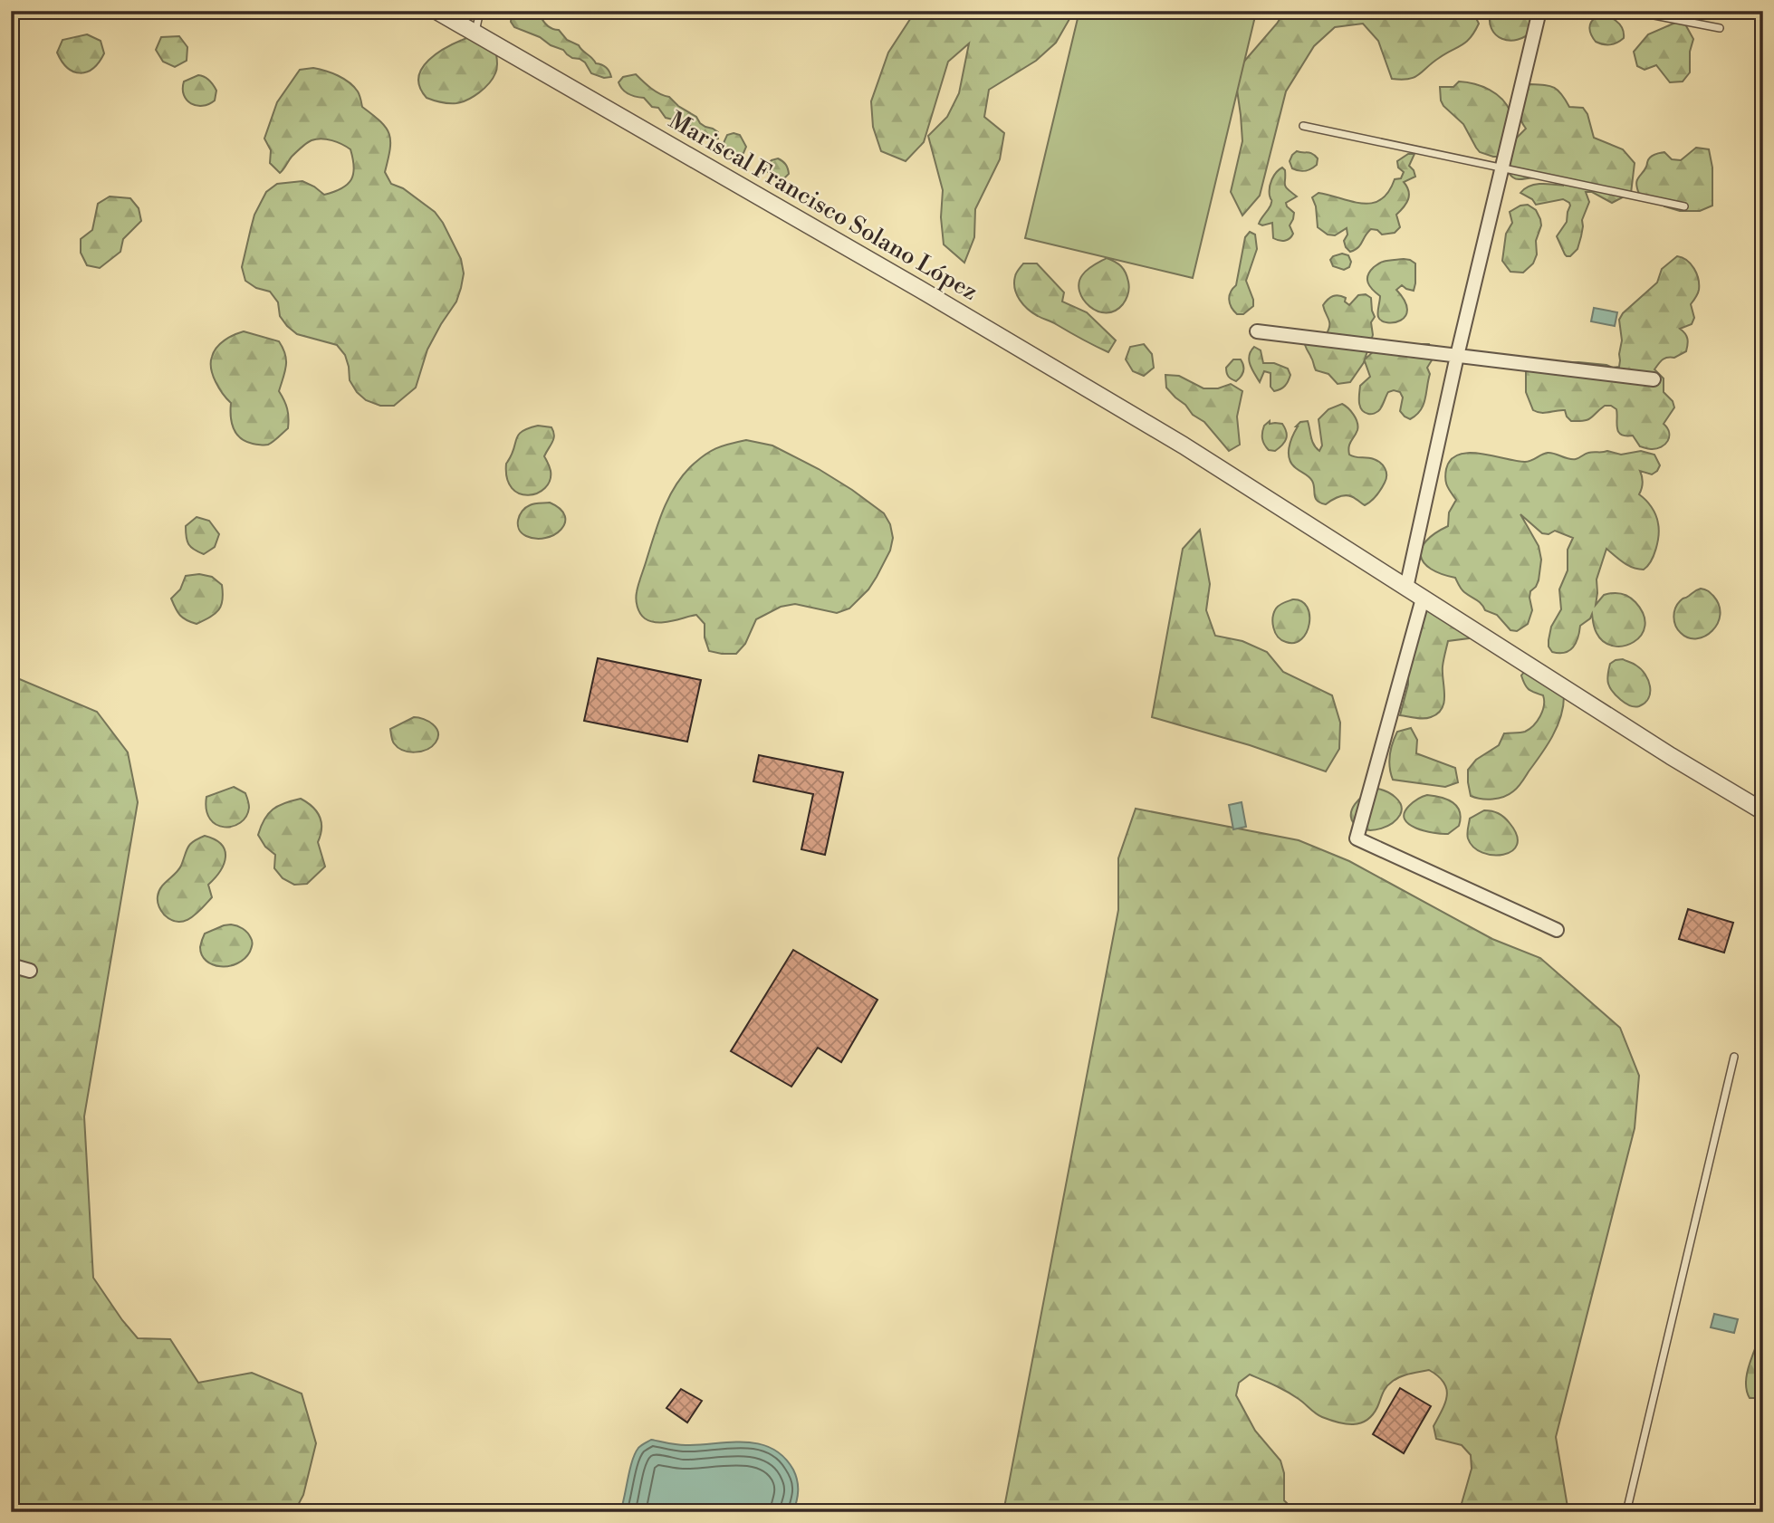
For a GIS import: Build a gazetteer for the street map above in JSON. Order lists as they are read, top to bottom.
{
  "streets": {
    "street": ["Mariscal Francisco Solano López"]
  }
}
